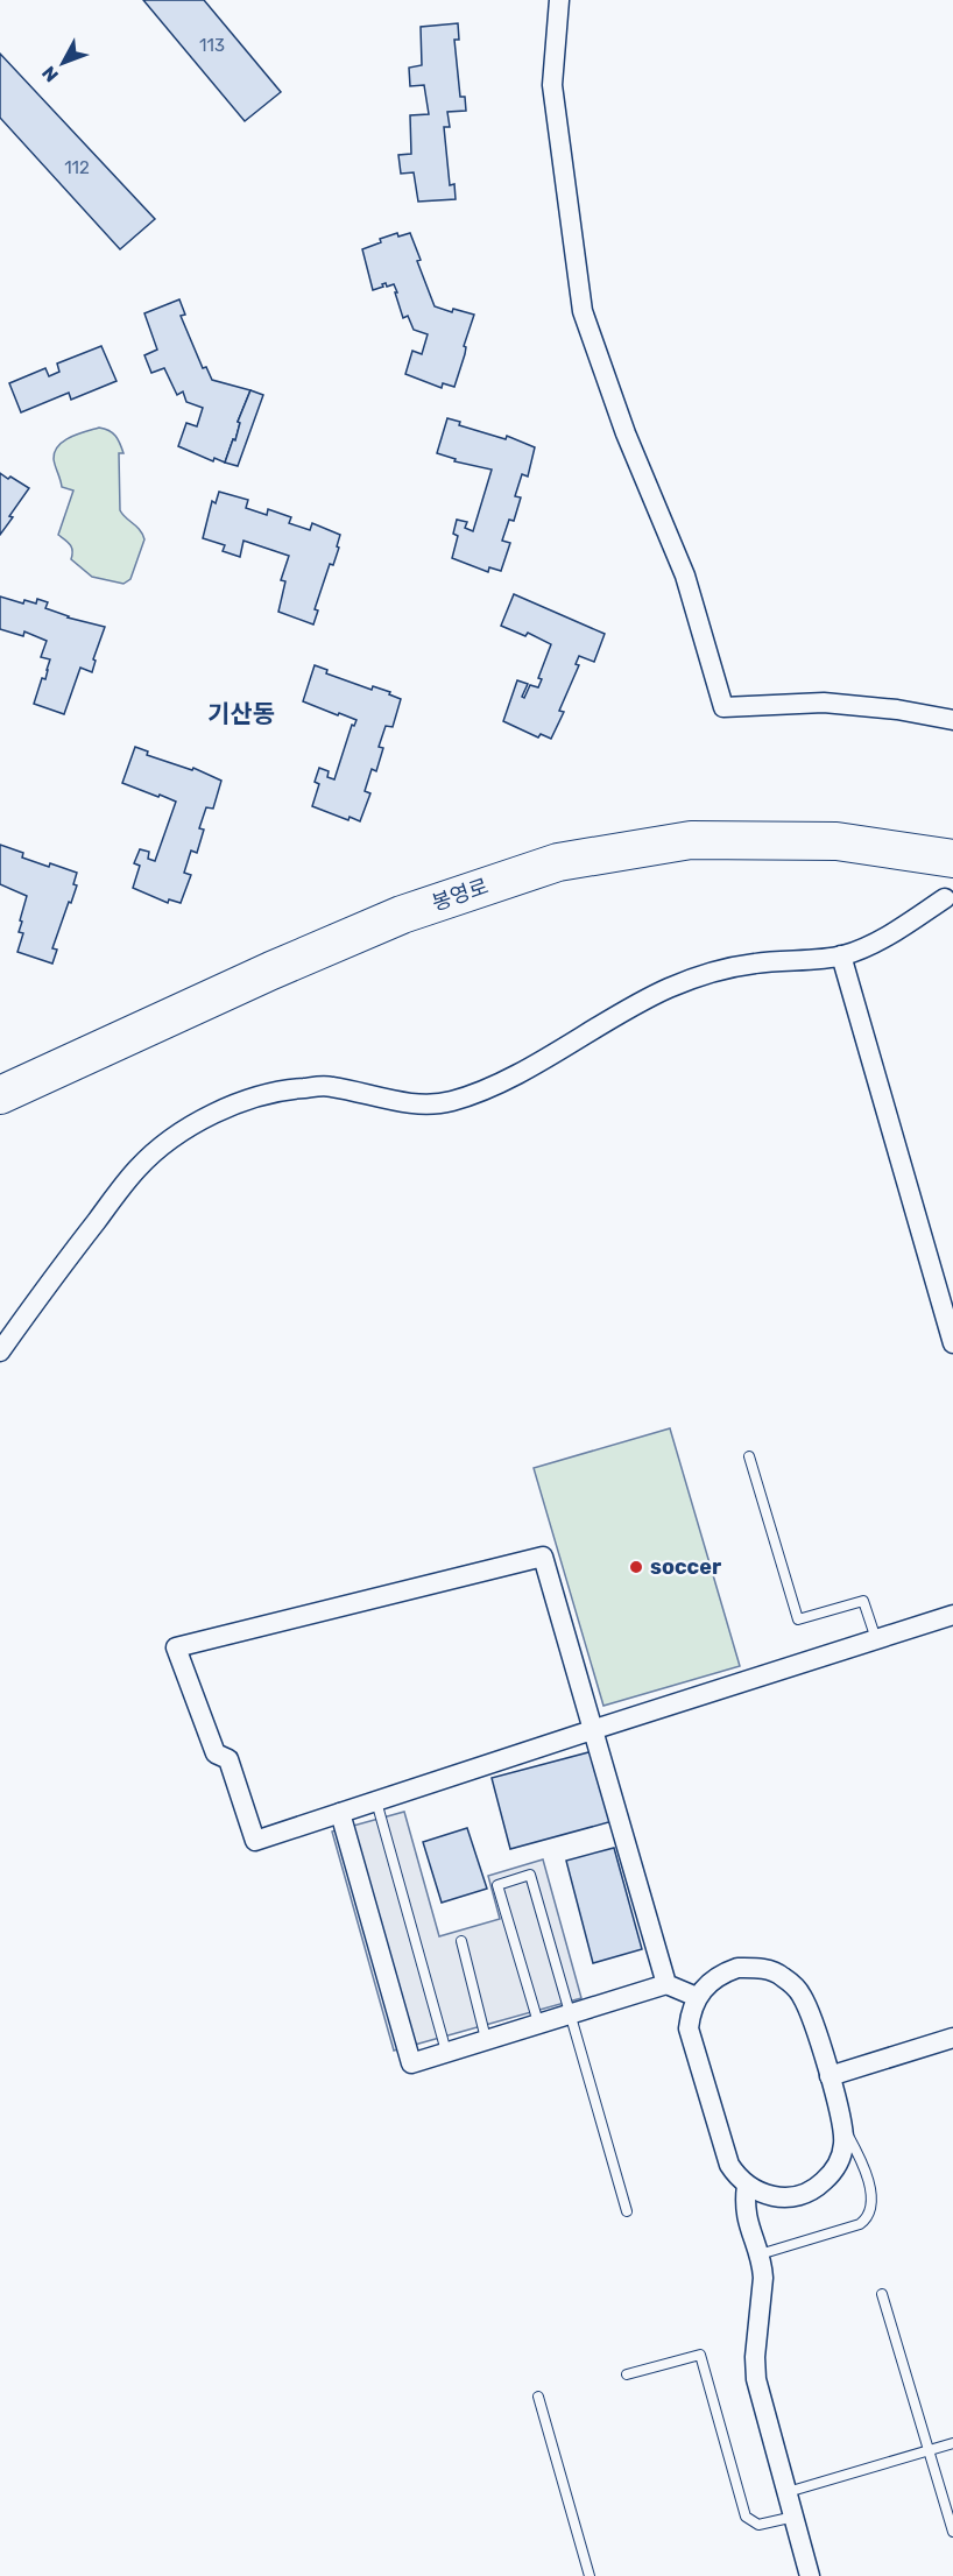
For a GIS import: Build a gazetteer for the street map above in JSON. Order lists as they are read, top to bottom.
{
  "streets": {
    "highway": ["봉영로"]
  },
  "districts": ["기산동"],
  "places": ["soccer"],
  "house_numbers": ["113", "112"],
  "north": "bottom left"
}
